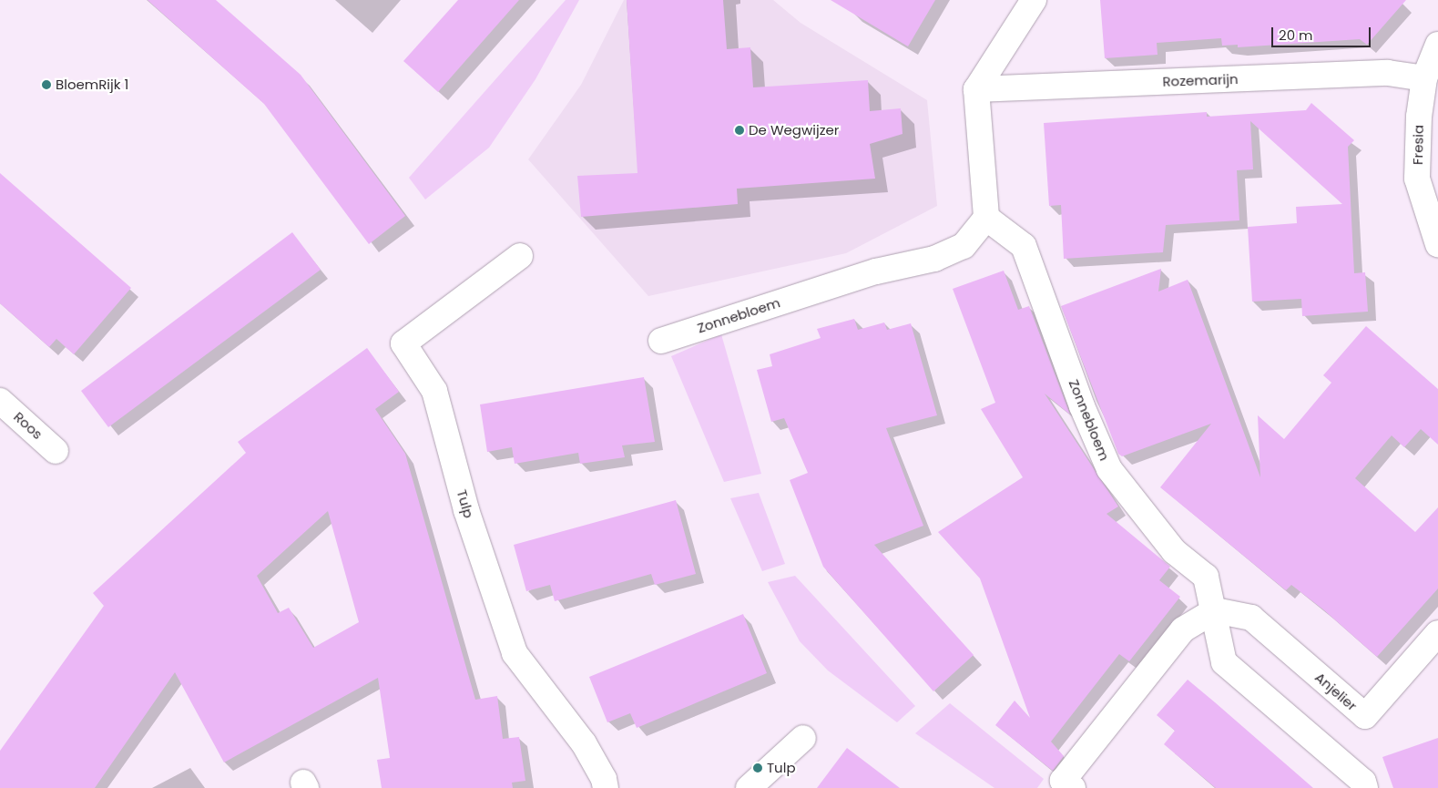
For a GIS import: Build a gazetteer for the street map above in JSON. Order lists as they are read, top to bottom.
{
  "streets": {
    "street": [
      "Rozemarijn",
      "Fresia",
      "Zonnebloem",
      "Roos",
      "Tulp",
      "Anjelier"
    ]
  },
  "crossings": [
    ["Rozemarijn", "Fresia"],
    ["Zonnebloem", "Anjelier"]
  ],
  "places": ["BloemRijk 1", "De Wegwijzer", "Tulp"],
  "scale_bar": "20 m"
}
